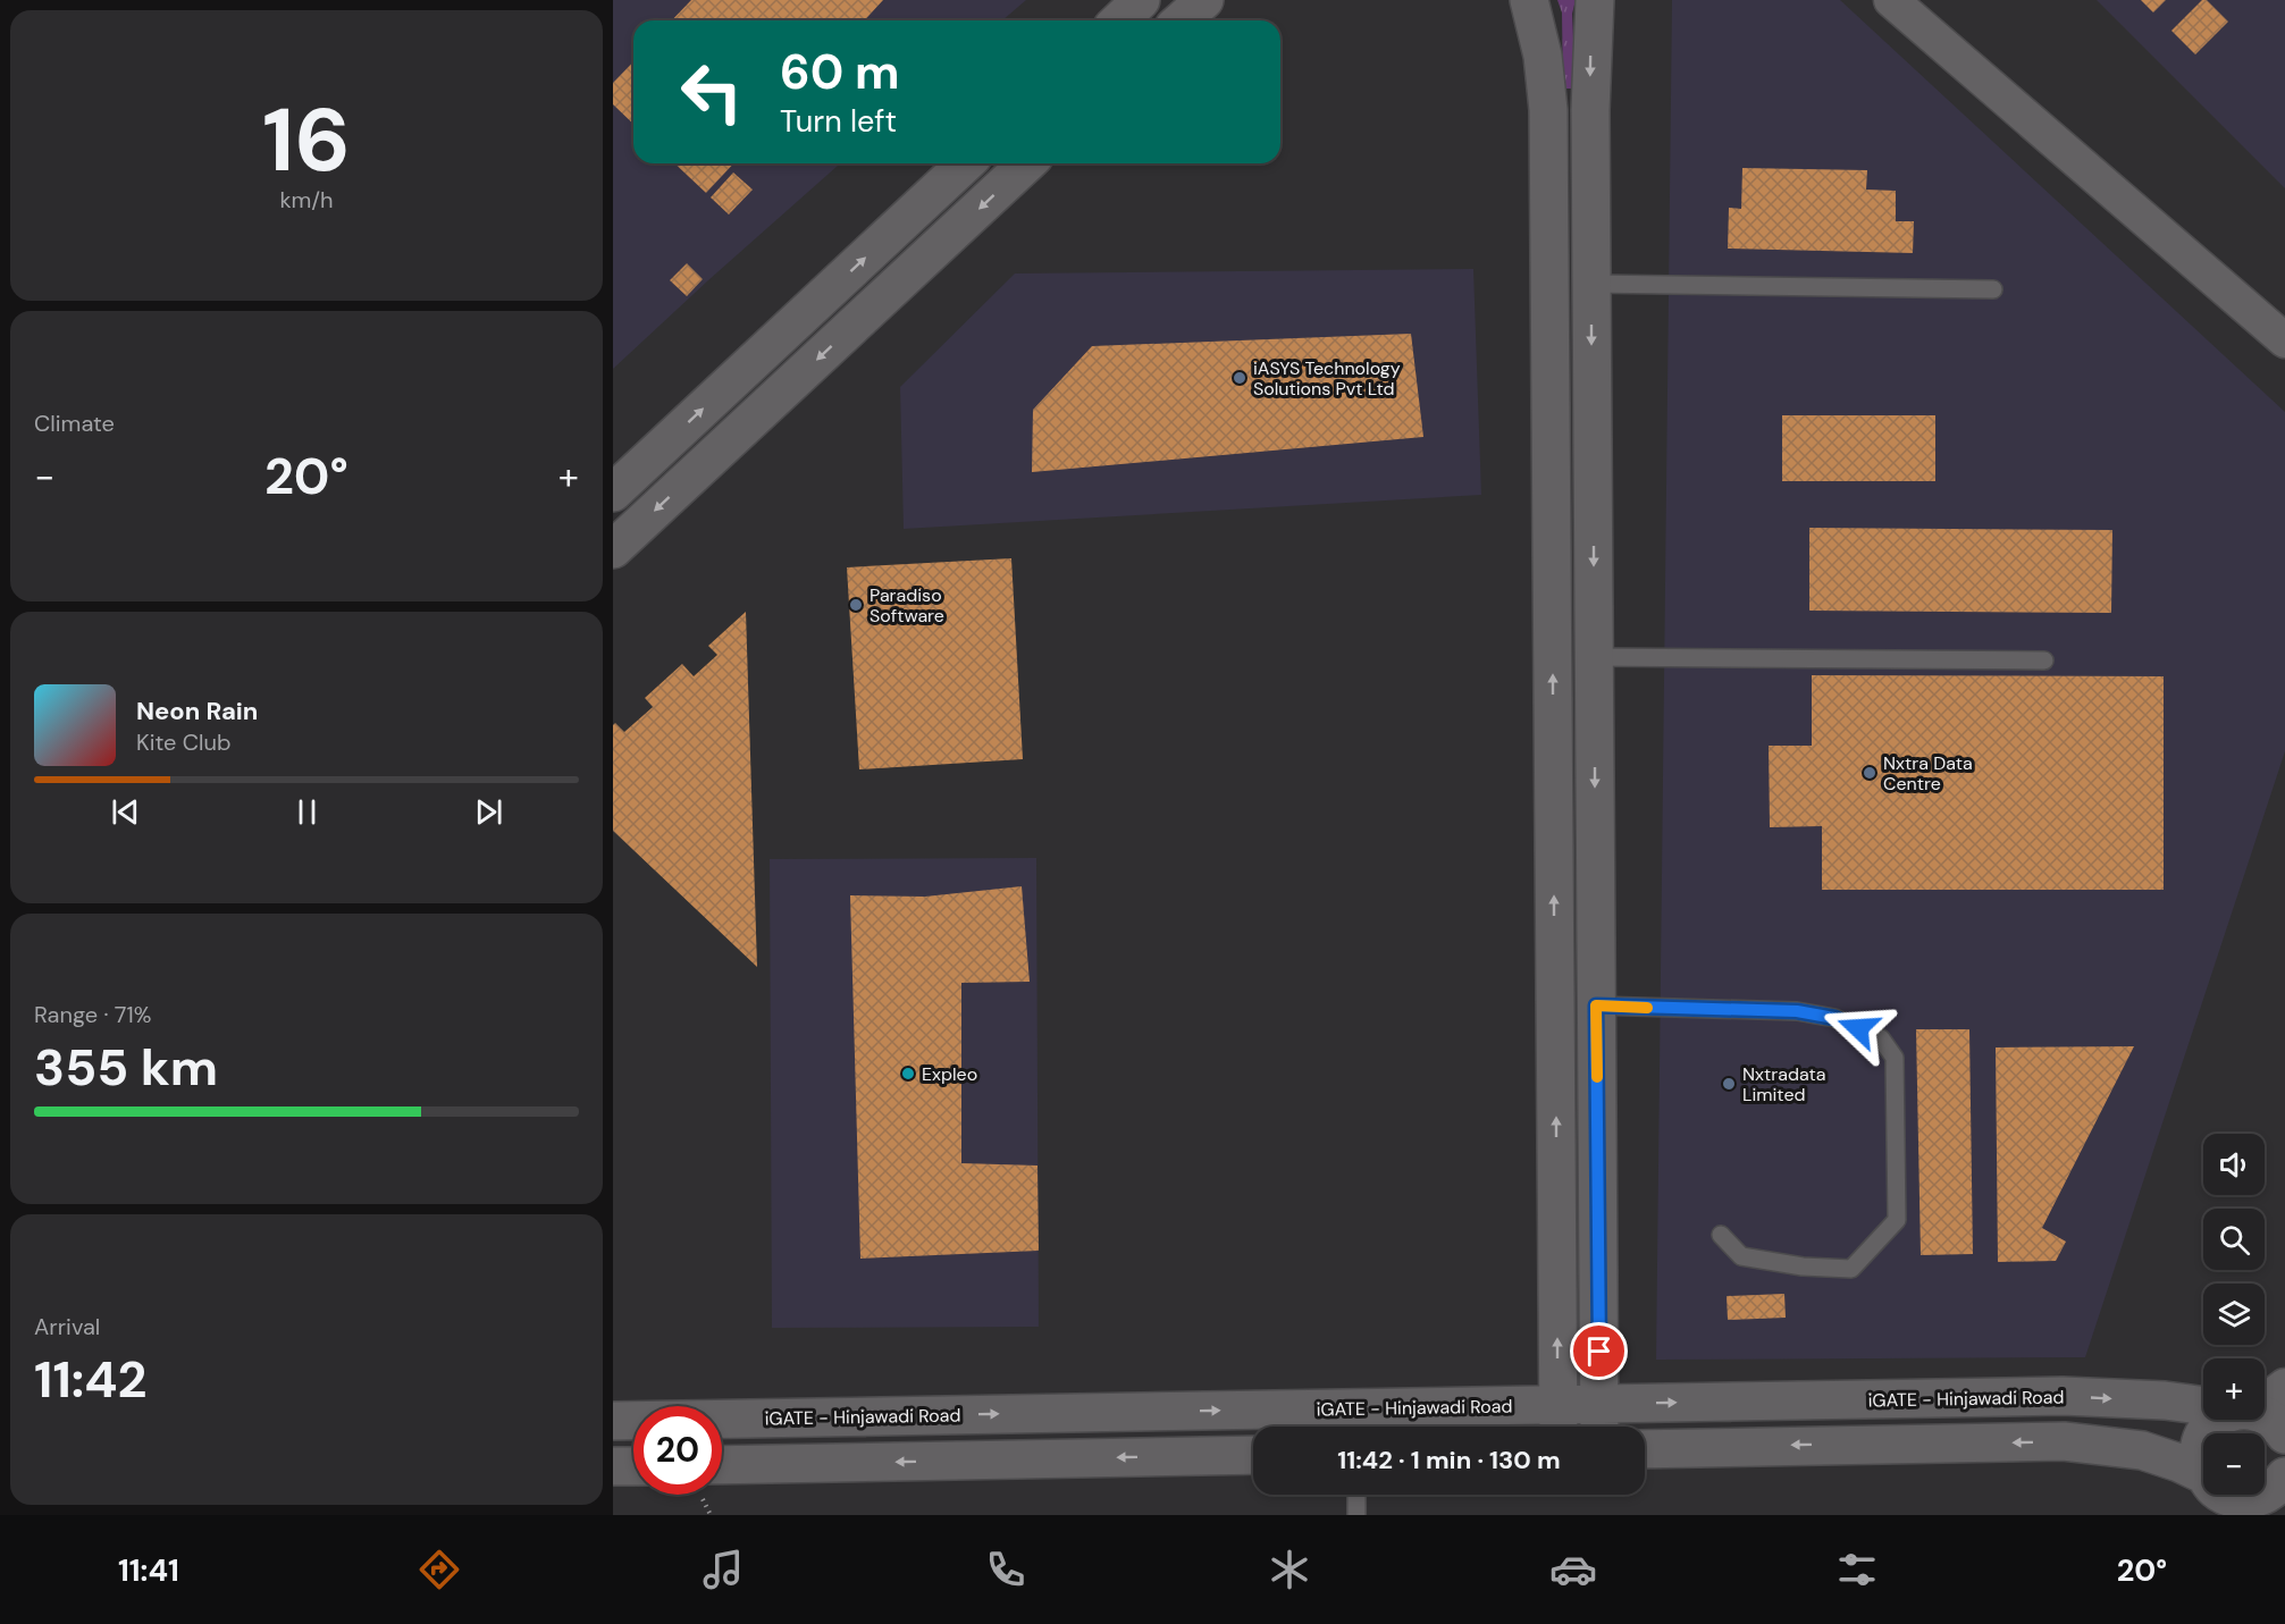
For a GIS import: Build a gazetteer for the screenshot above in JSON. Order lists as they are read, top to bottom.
{
  "streets": {
    "street": ["iGATE - Hinjawadi Road"]
  },
  "places": [
    "iASYS Technology Solutions Pvt Ltd",
    "Paradiso Software",
    "Nxtra Data Centre",
    "Expleo",
    "Nxtradata Limited"
  ],
  "page": {
    "tile": [
      ["16", "km/h"],
      "Climate",
      ["Range · 71%", "355 km"],
      ["Arrival", "11:42"]
    ],
    "turn": ["60 m", "Turn left"],
    "heat": ["−", "20°", "+"],
    "song": ["Neon Rain", "Kite Club"],
    "map_buttons": ["+", "−"],
    "limit": "20",
    "trip": "11:42 · 1 min · 130 m",
    "tabs": ["11:41", "20°"]
  }
}
